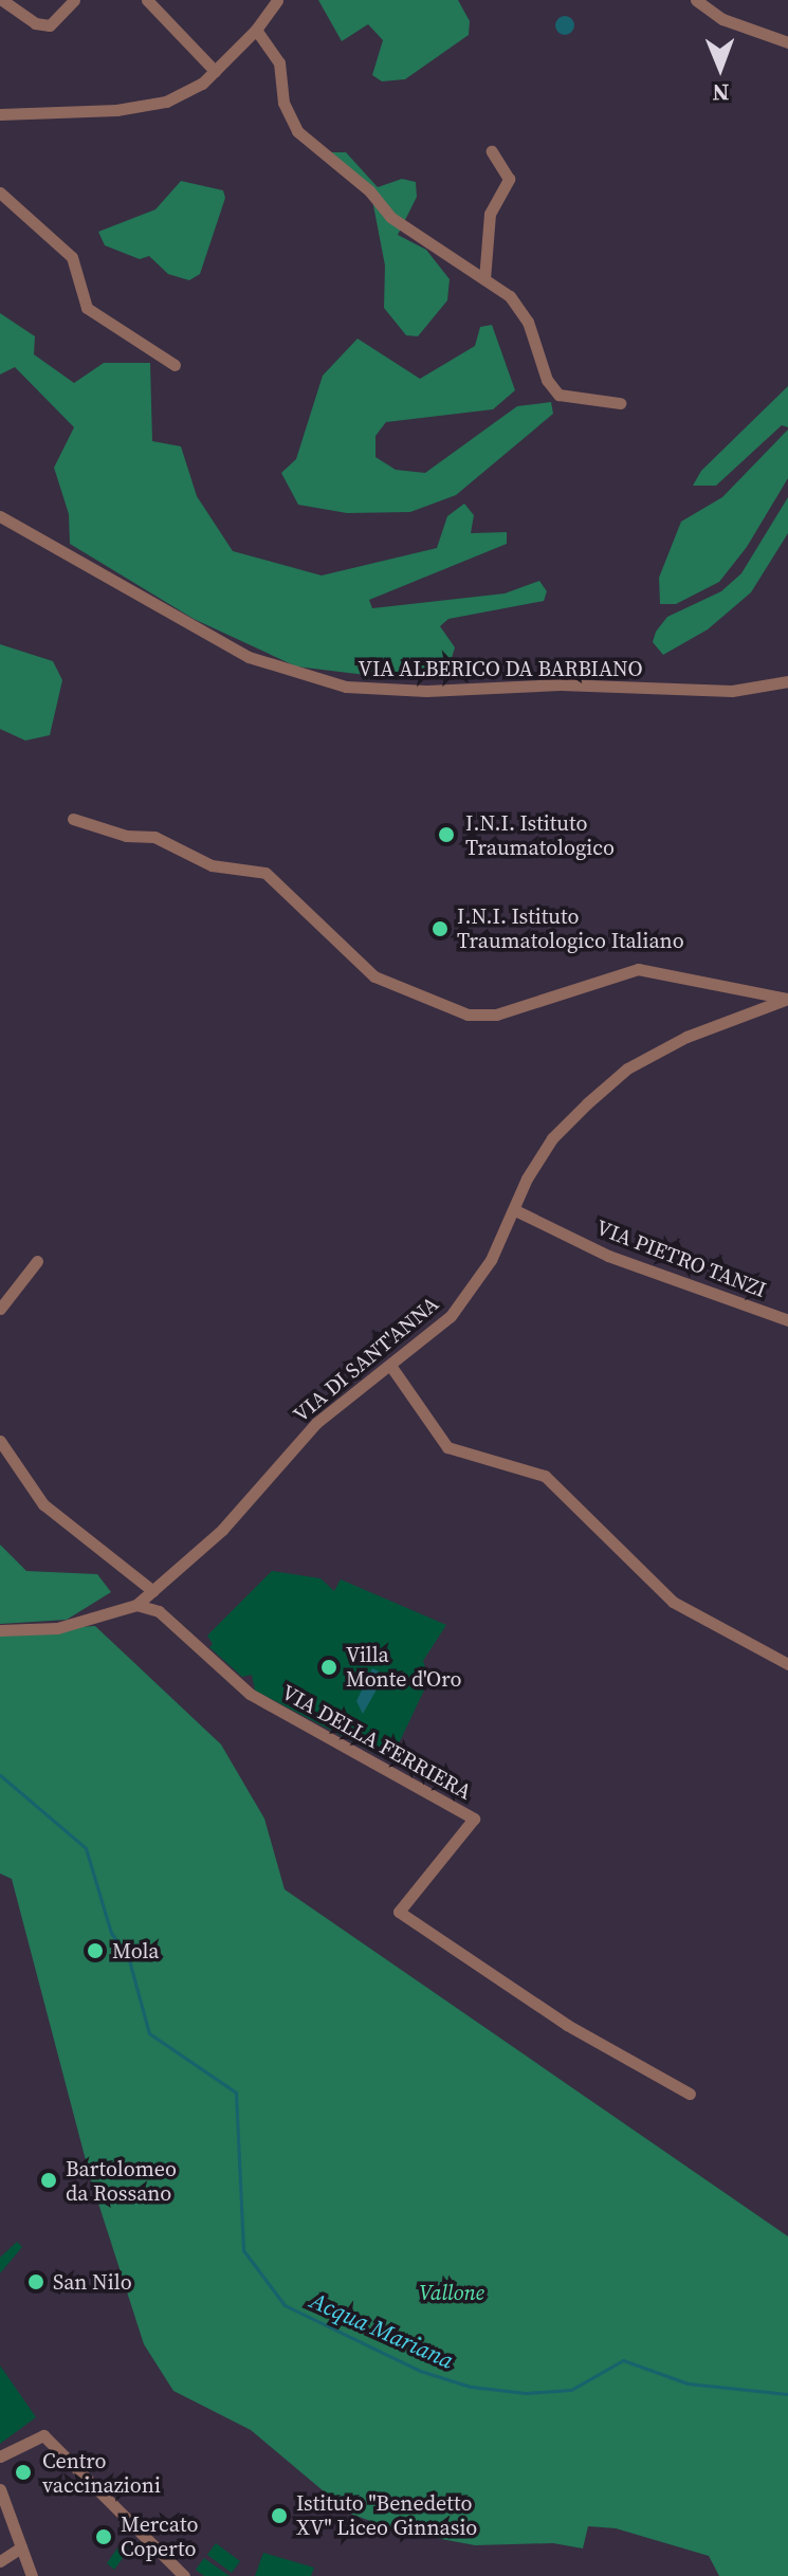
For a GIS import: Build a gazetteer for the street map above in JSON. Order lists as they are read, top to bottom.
{
  "streets": {
    "street": [
      "VIA ALBERICO DA BARBIANO",
      "VIA PIETRO TANZI",
      "VIA DI SANT'ANNA",
      "VIA DELLA FERRIERA"
    ]
  },
  "crossings": [
    ["VIA PIETRO TANZI", "VIA DI SANT'ANNA"],
    ["VIA DI SANT'ANNA", "VIA DELLA FERRIERA"]
  ],
  "water": ["Acqua Mariana"],
  "parks": ["Vallone"],
  "places": [
    "I.N.I. Istituto Traumatologico",
    "I.N.I. Istituto Traumatologico Italiano",
    "Villa Monte d'Oro",
    "Mola",
    "Bartolomeo da Rossano",
    "San Nilo",
    "Centro vaccinazioni",
    "Istituto \"Benedetto XV\" Liceo Ginnasio",
    "Mercato Coperto"
  ],
  "north": "bottom"
}
